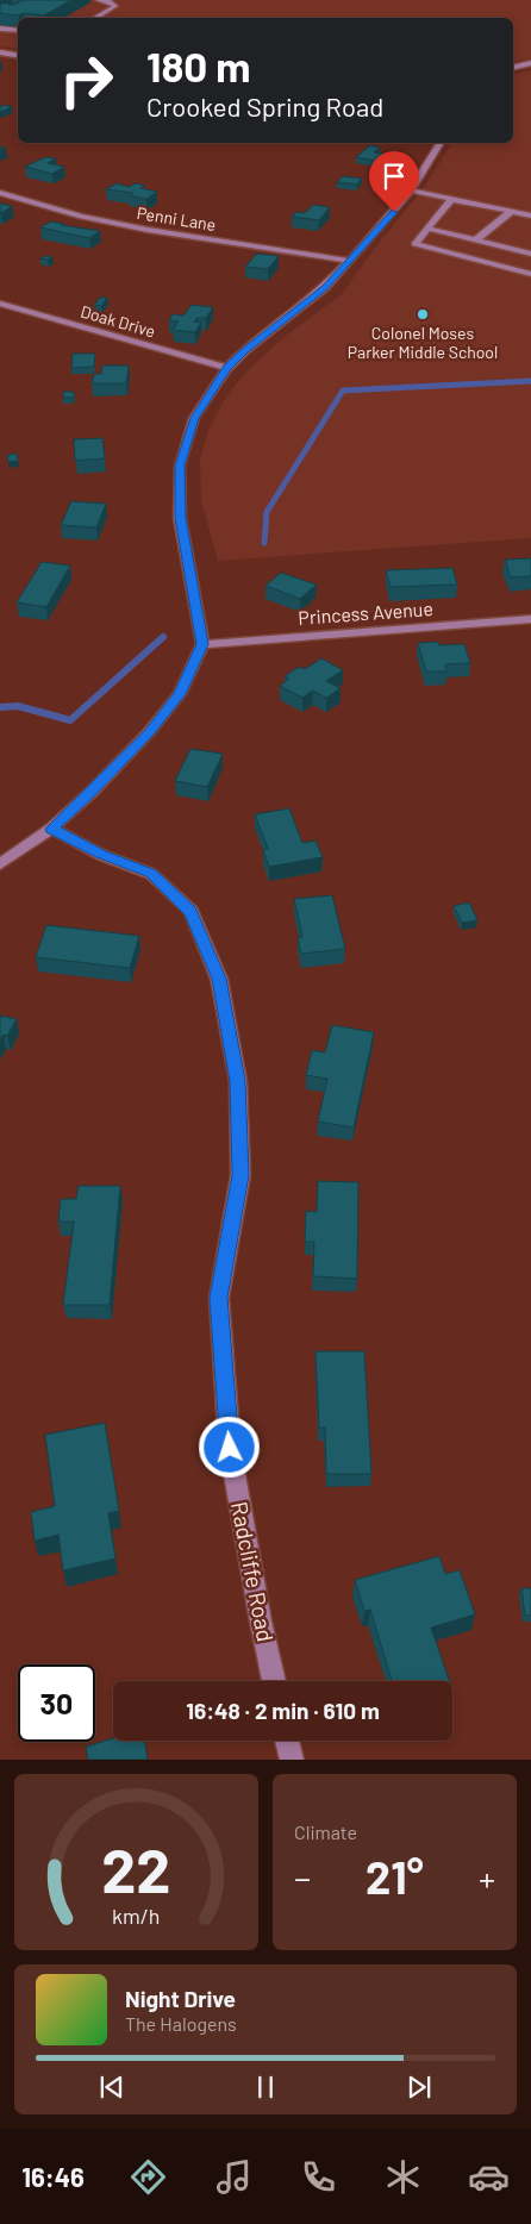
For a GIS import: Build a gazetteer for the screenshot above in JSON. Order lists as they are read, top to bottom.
{
  "streets": {
    "street": [
      "Penni Lane",
      "Doak Drive",
      "Princess Avenue",
      "Radcliffe Road"
    ]
  },
  "places": ["Colonel Moses Parker Middle School"],
  "page": {
    "turn": ["180 m", "Crooked Spring Road"],
    "limit": "30",
    "trip": "16:48 · 2 min · 610 m",
    "tile": "Climate",
    "heat": ["−", "21°", "+"],
    "song": ["Night Drive", "The Halogens"],
    "tabs": "16:46",
    "gauge": ["22", "km/h"]
  }
}
